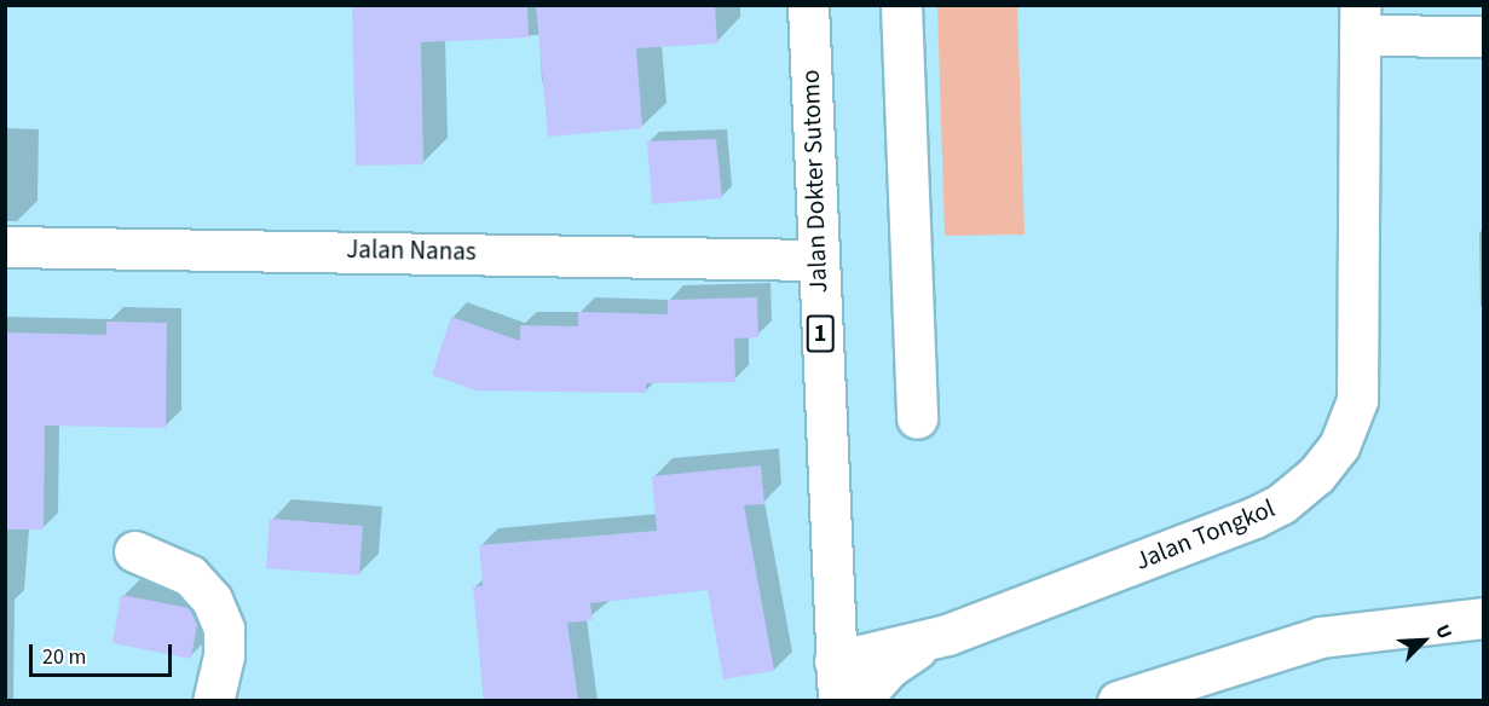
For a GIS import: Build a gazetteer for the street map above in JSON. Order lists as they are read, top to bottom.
{
  "streets": {
    "main road": [
      "Jalan Dokter Sutomo",
      "Jalan Nanas",
      "1",
      "Jalan Tongkol"
    ]
  },
  "crossings": [
    ["Jalan Dokter Sutomo", "Jalan Nanas"],
    ["Jalan Dokter Sutomo", "1"],
    ["Jalan Dokter Sutomo", "Jalan Tongkol"],
    ["1", "Jalan Tongkol"]
  ],
  "scale_bar": "20 m",
  "north": "top right"
}
